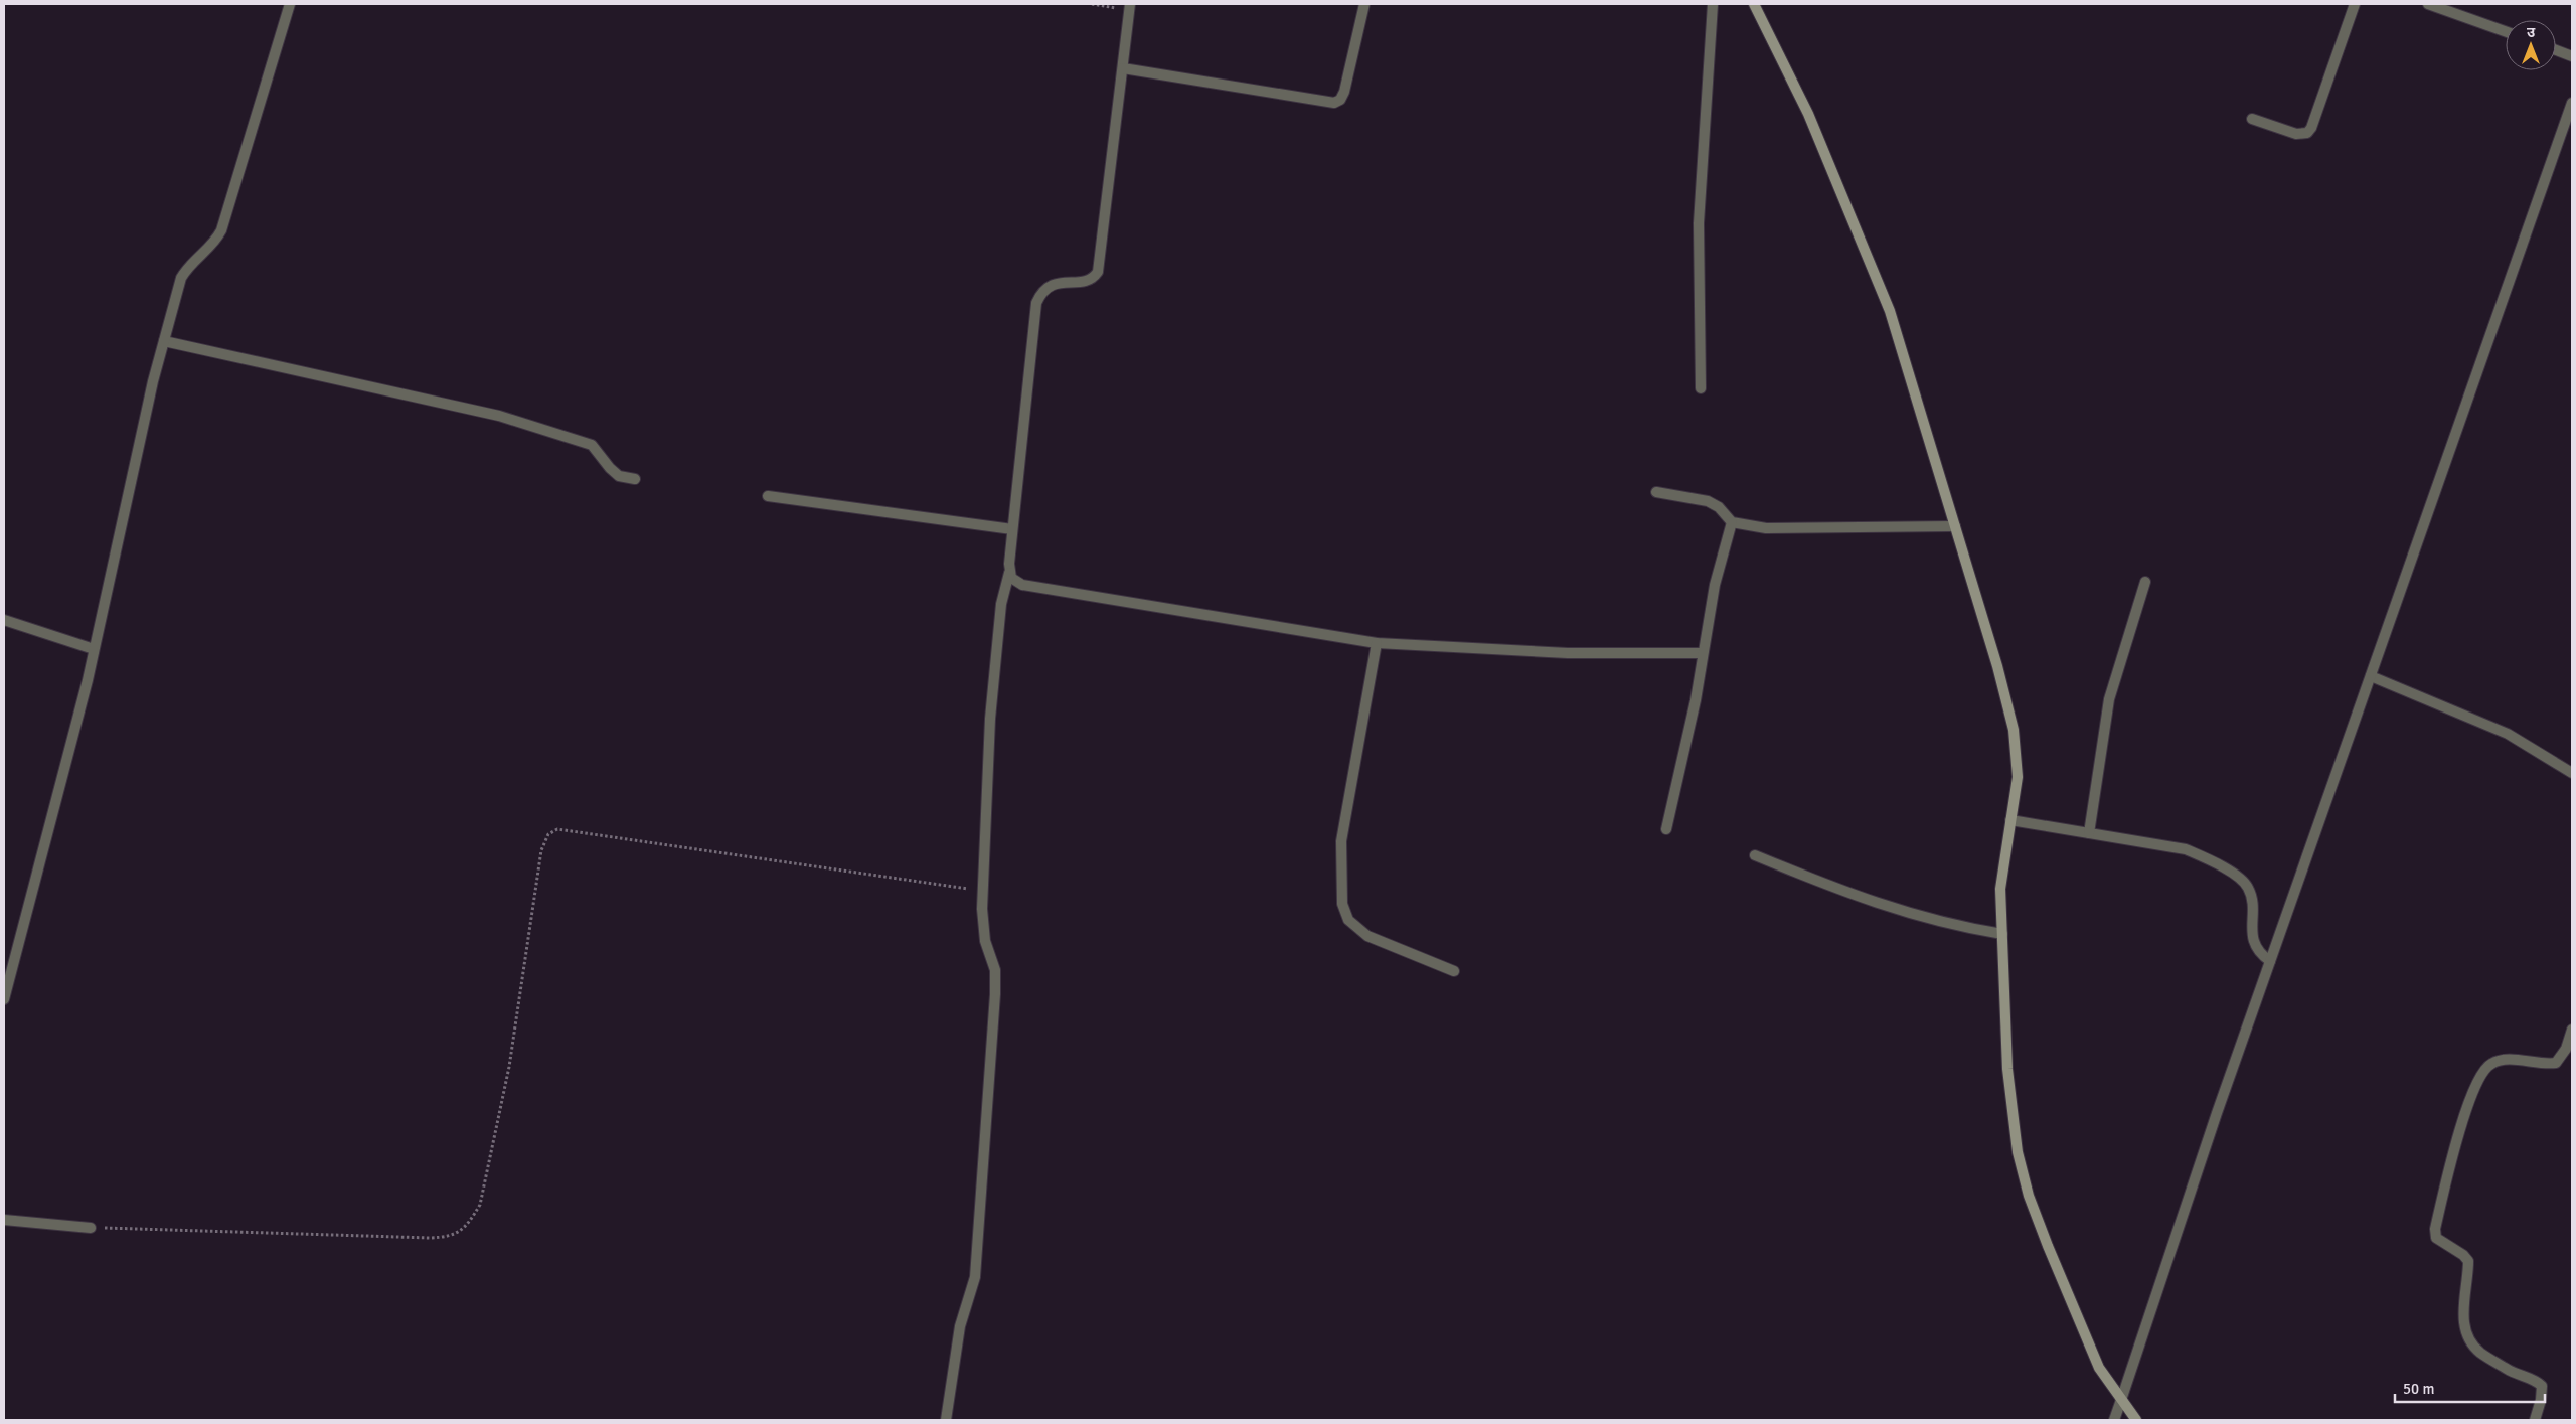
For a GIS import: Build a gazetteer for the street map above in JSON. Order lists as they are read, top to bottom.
{
  "scale_bar": "50 m",
  "north": "top"
}
